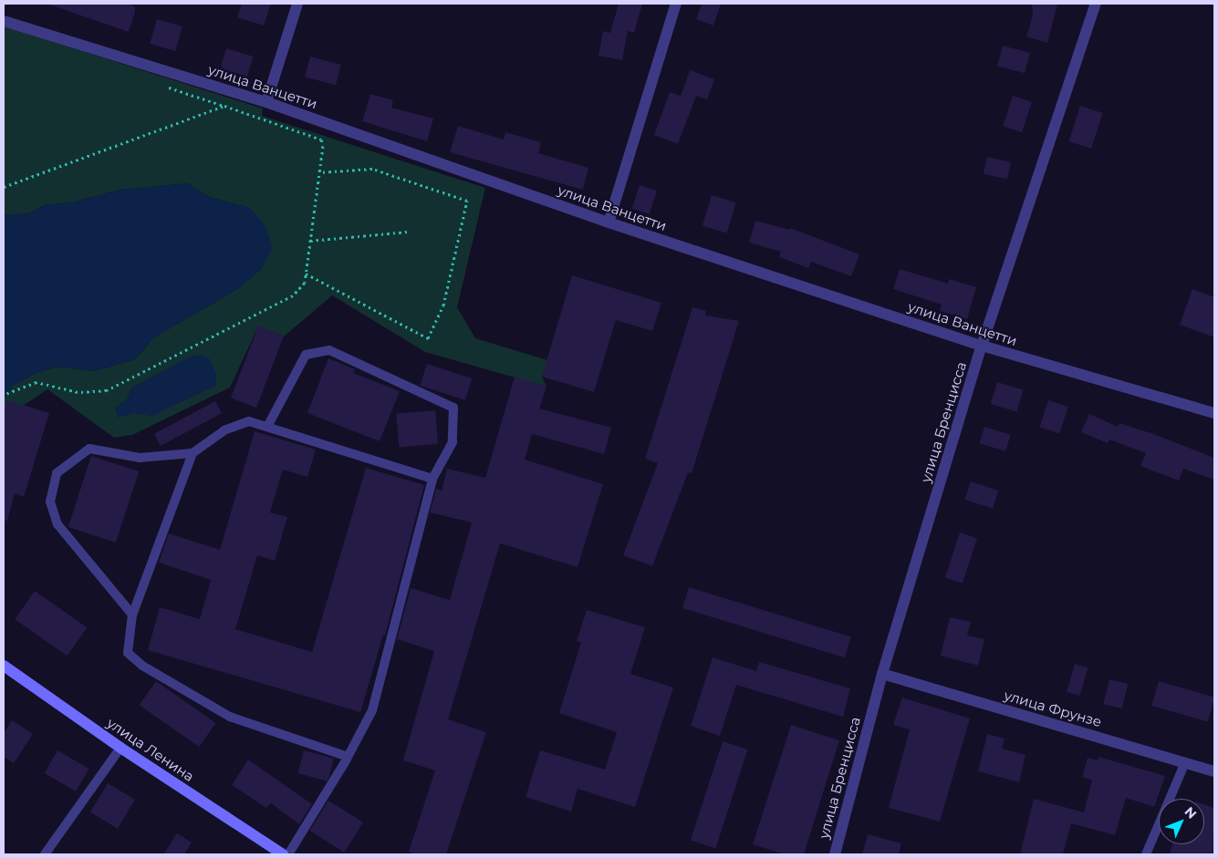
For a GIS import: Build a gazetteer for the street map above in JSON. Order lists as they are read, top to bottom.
{
  "streets": {
    "street": [
      "улица Ванцетти",
      "улица Бренцисса",
      "улица Фрунзе",
      "улица Ленина"
    ]
  },
  "crossings": [
    ["улица Ванцетти", "улица Бренцисса"],
    ["улица Бренцисса", "улица Фрунзе"]
  ],
  "north": "top right"
}
